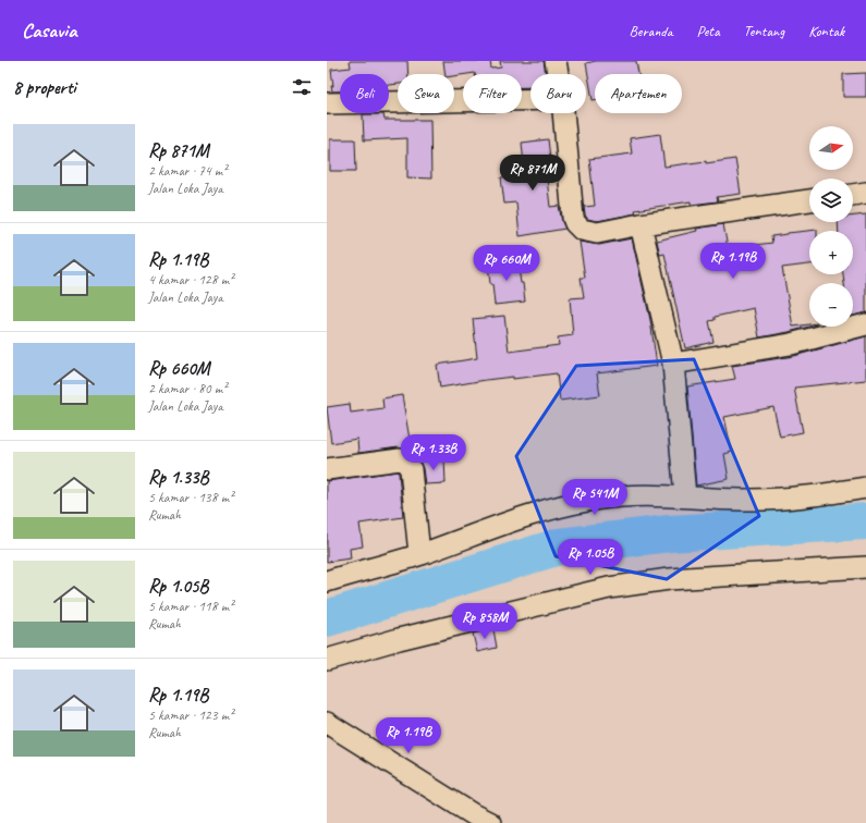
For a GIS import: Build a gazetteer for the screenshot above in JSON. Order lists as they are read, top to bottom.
{
  "north": "right",
  "page": {
    "header": "Casavia",
    "nav": [
      "Beranda",
      "Peta",
      "Tentang",
      "Kontak"
    ],
    "heading": "8 properti",
    "chip": [
      "Beli",
      "Sewa",
      "Filter",
      "Baru",
      "Apartemen"
    ],
    "list": [
      {
        "name": "Rp 871M",
        "note": "2 kamar · 74 m² · Jalan Loka Jaya"
      },
      {
        "name": "Rp 1.19B",
        "note": "4 kamar · 128 m² · Jalan Loka Jaya"
      },
      {
        "name": "Rp 660M",
        "note": "2 kamar · 80 m² · Jalan Loka Jaya"
      },
      {
        "name": "Rp 1.33B",
        "note": "5 kamar · 138 m² · Rumah"
      },
      {
        "name": "Rp 1.05B",
        "note": "5 kamar · 118 m² · Rumah"
      },
      {
        "name": "Rp 1.19B",
        "note": "5 kamar · 123 m² · Rumah"
      }
    ],
    "map_buttons": ["+", "−"],
    "price": [
      "Rp 871M",
      "Rp 1.19B",
      "Rp 660M",
      "Rp 1.33B",
      "Rp 541M",
      "Rp 1.05B",
      "Rp 858M",
      "Rp 1.19B"
    ]
  }
}
